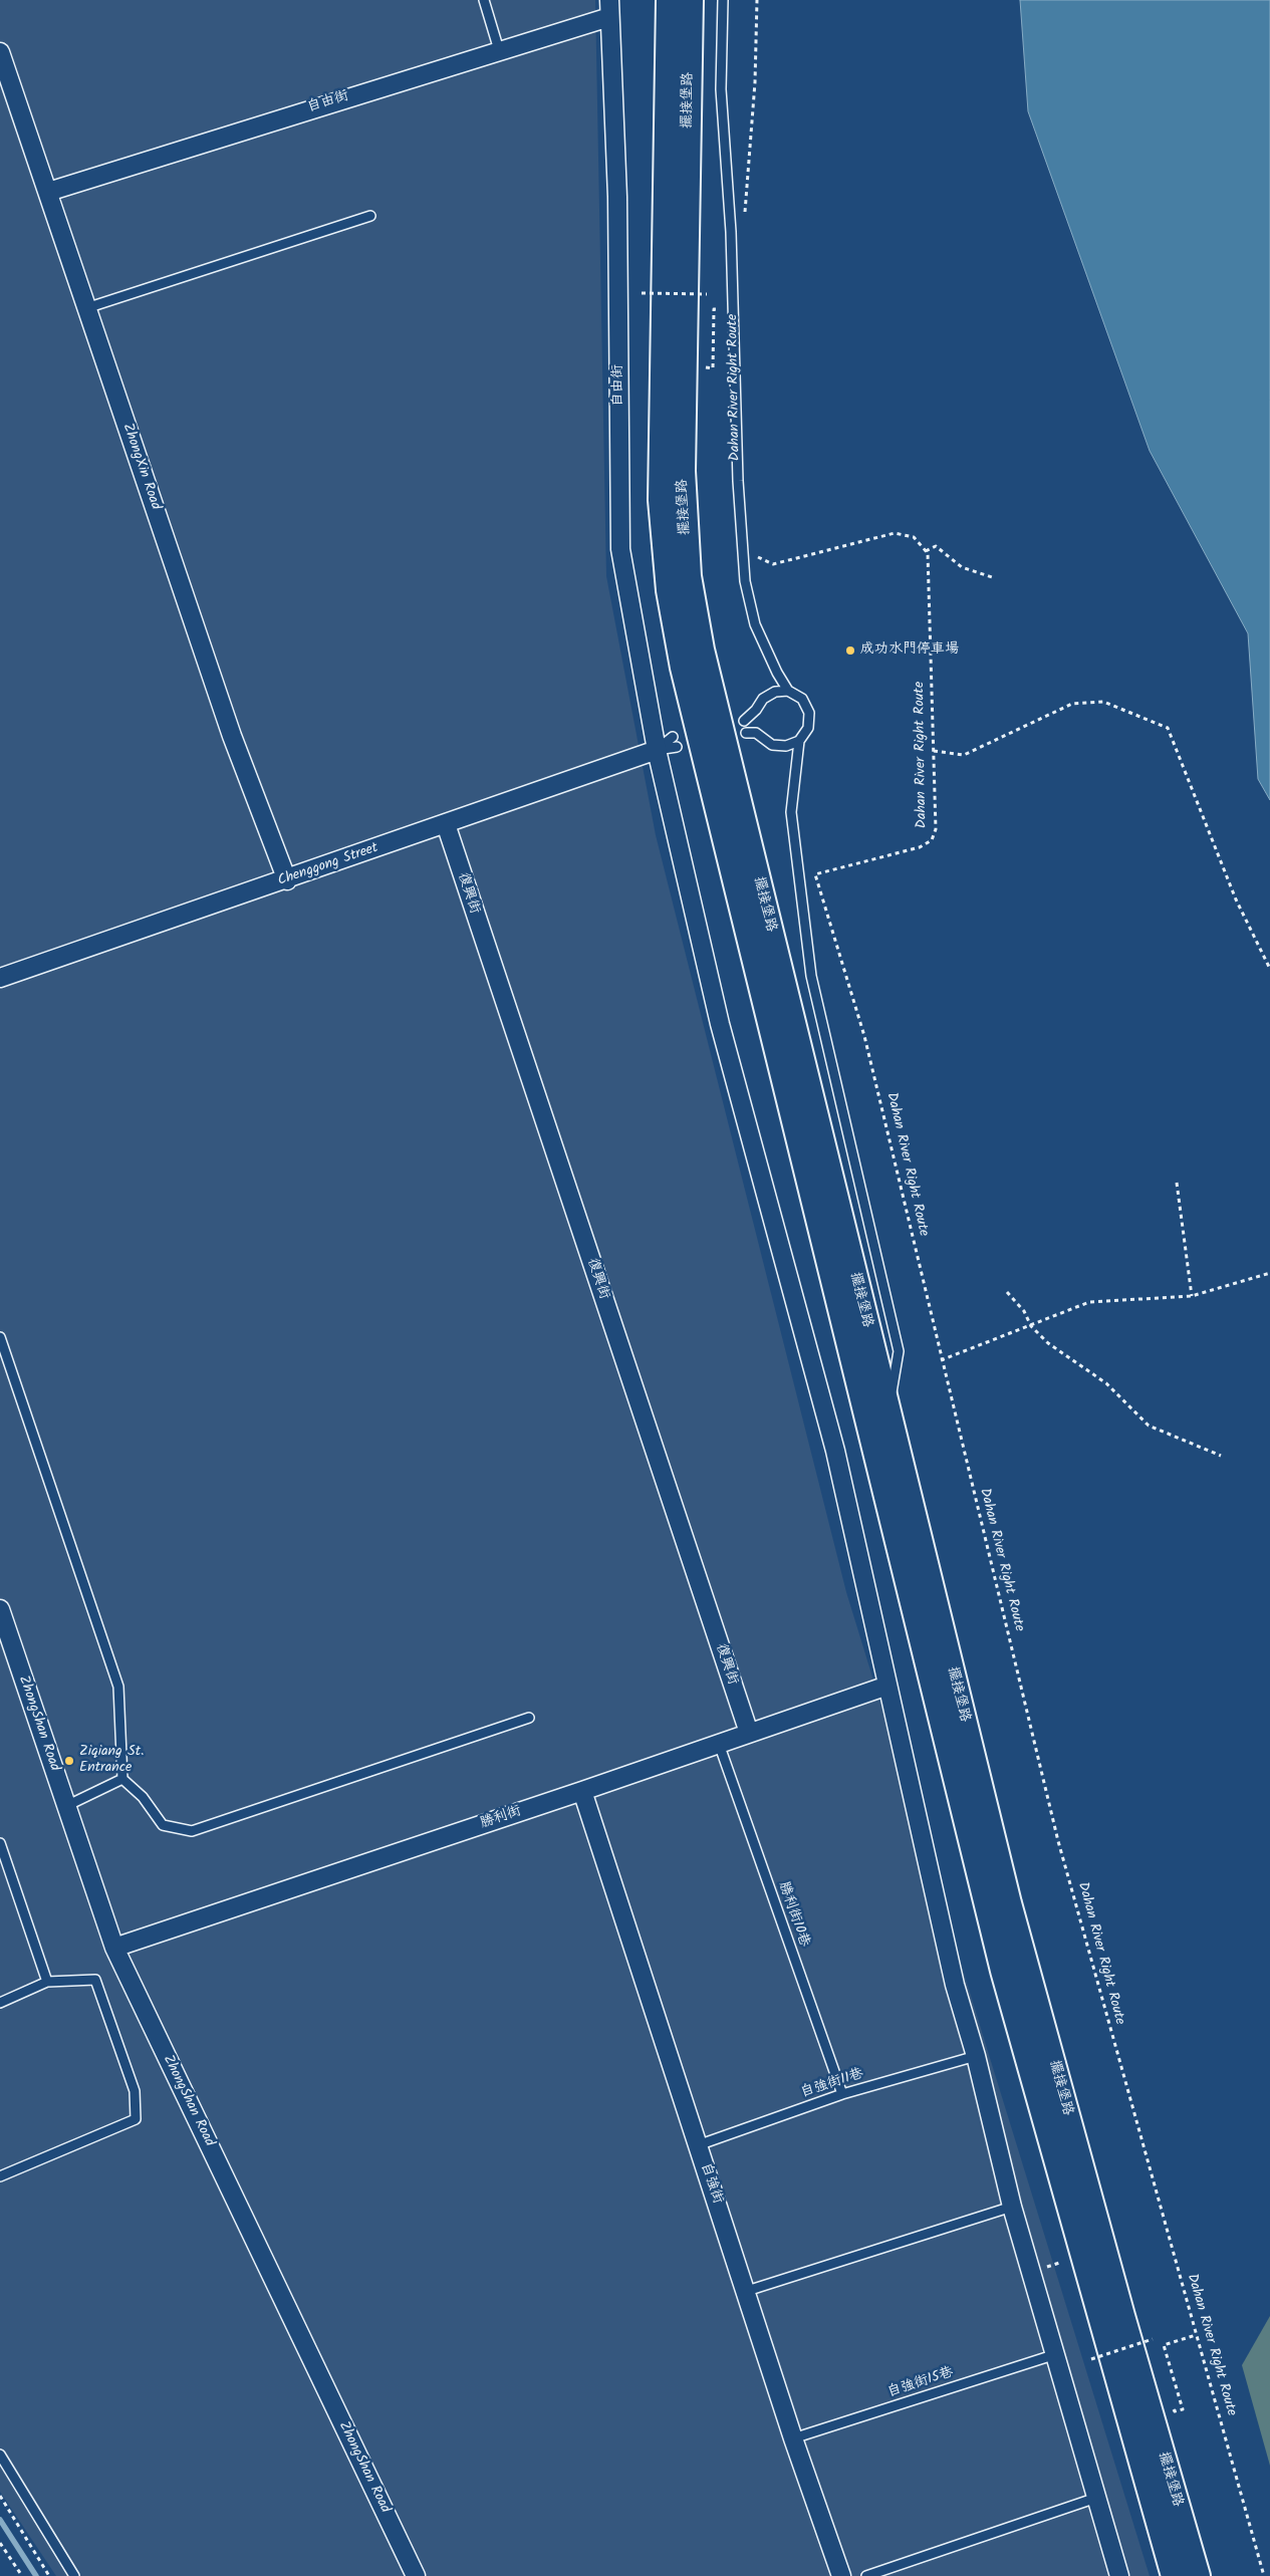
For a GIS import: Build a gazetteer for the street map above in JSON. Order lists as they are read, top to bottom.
{
  "streets": {
    "street": [
      "擺接堡路",
      "自由街",
      "ZhongXin Road",
      "Chenggong Street",
      "復興街",
      "ZhongShan Road",
      "勝利街",
      "自強街"
    ],
    "lane": ["勝利街10巷", "自強街11巷", "自強街15巷"],
    "path": ["Dahan River Right Route"]
  },
  "crossings": [
    ["自由街", "ZhongXin Road"],
    ["自由街", "Chenggong Street"],
    ["自由街", "勝利街"],
    ["自由街", "自強街11巷"],
    ["自由街", "自強街15巷"],
    ["ZhongXin Road", "Chenggong Street"],
    ["Chenggong Street", "復興街"],
    ["復興街", "勝利街"],
    ["ZhongShan Road", "勝利街"],
    ["勝利街", "勝利街10巷"],
    ["勝利街", "自強街"],
    ["勝利街10巷", "自強街11巷"],
    ["自強街11巷", "自強街"],
    ["自強街", "自強街15巷"]
  ],
  "places": ["成功水門停車場", "Ziqiang St. Entrance"]
}
